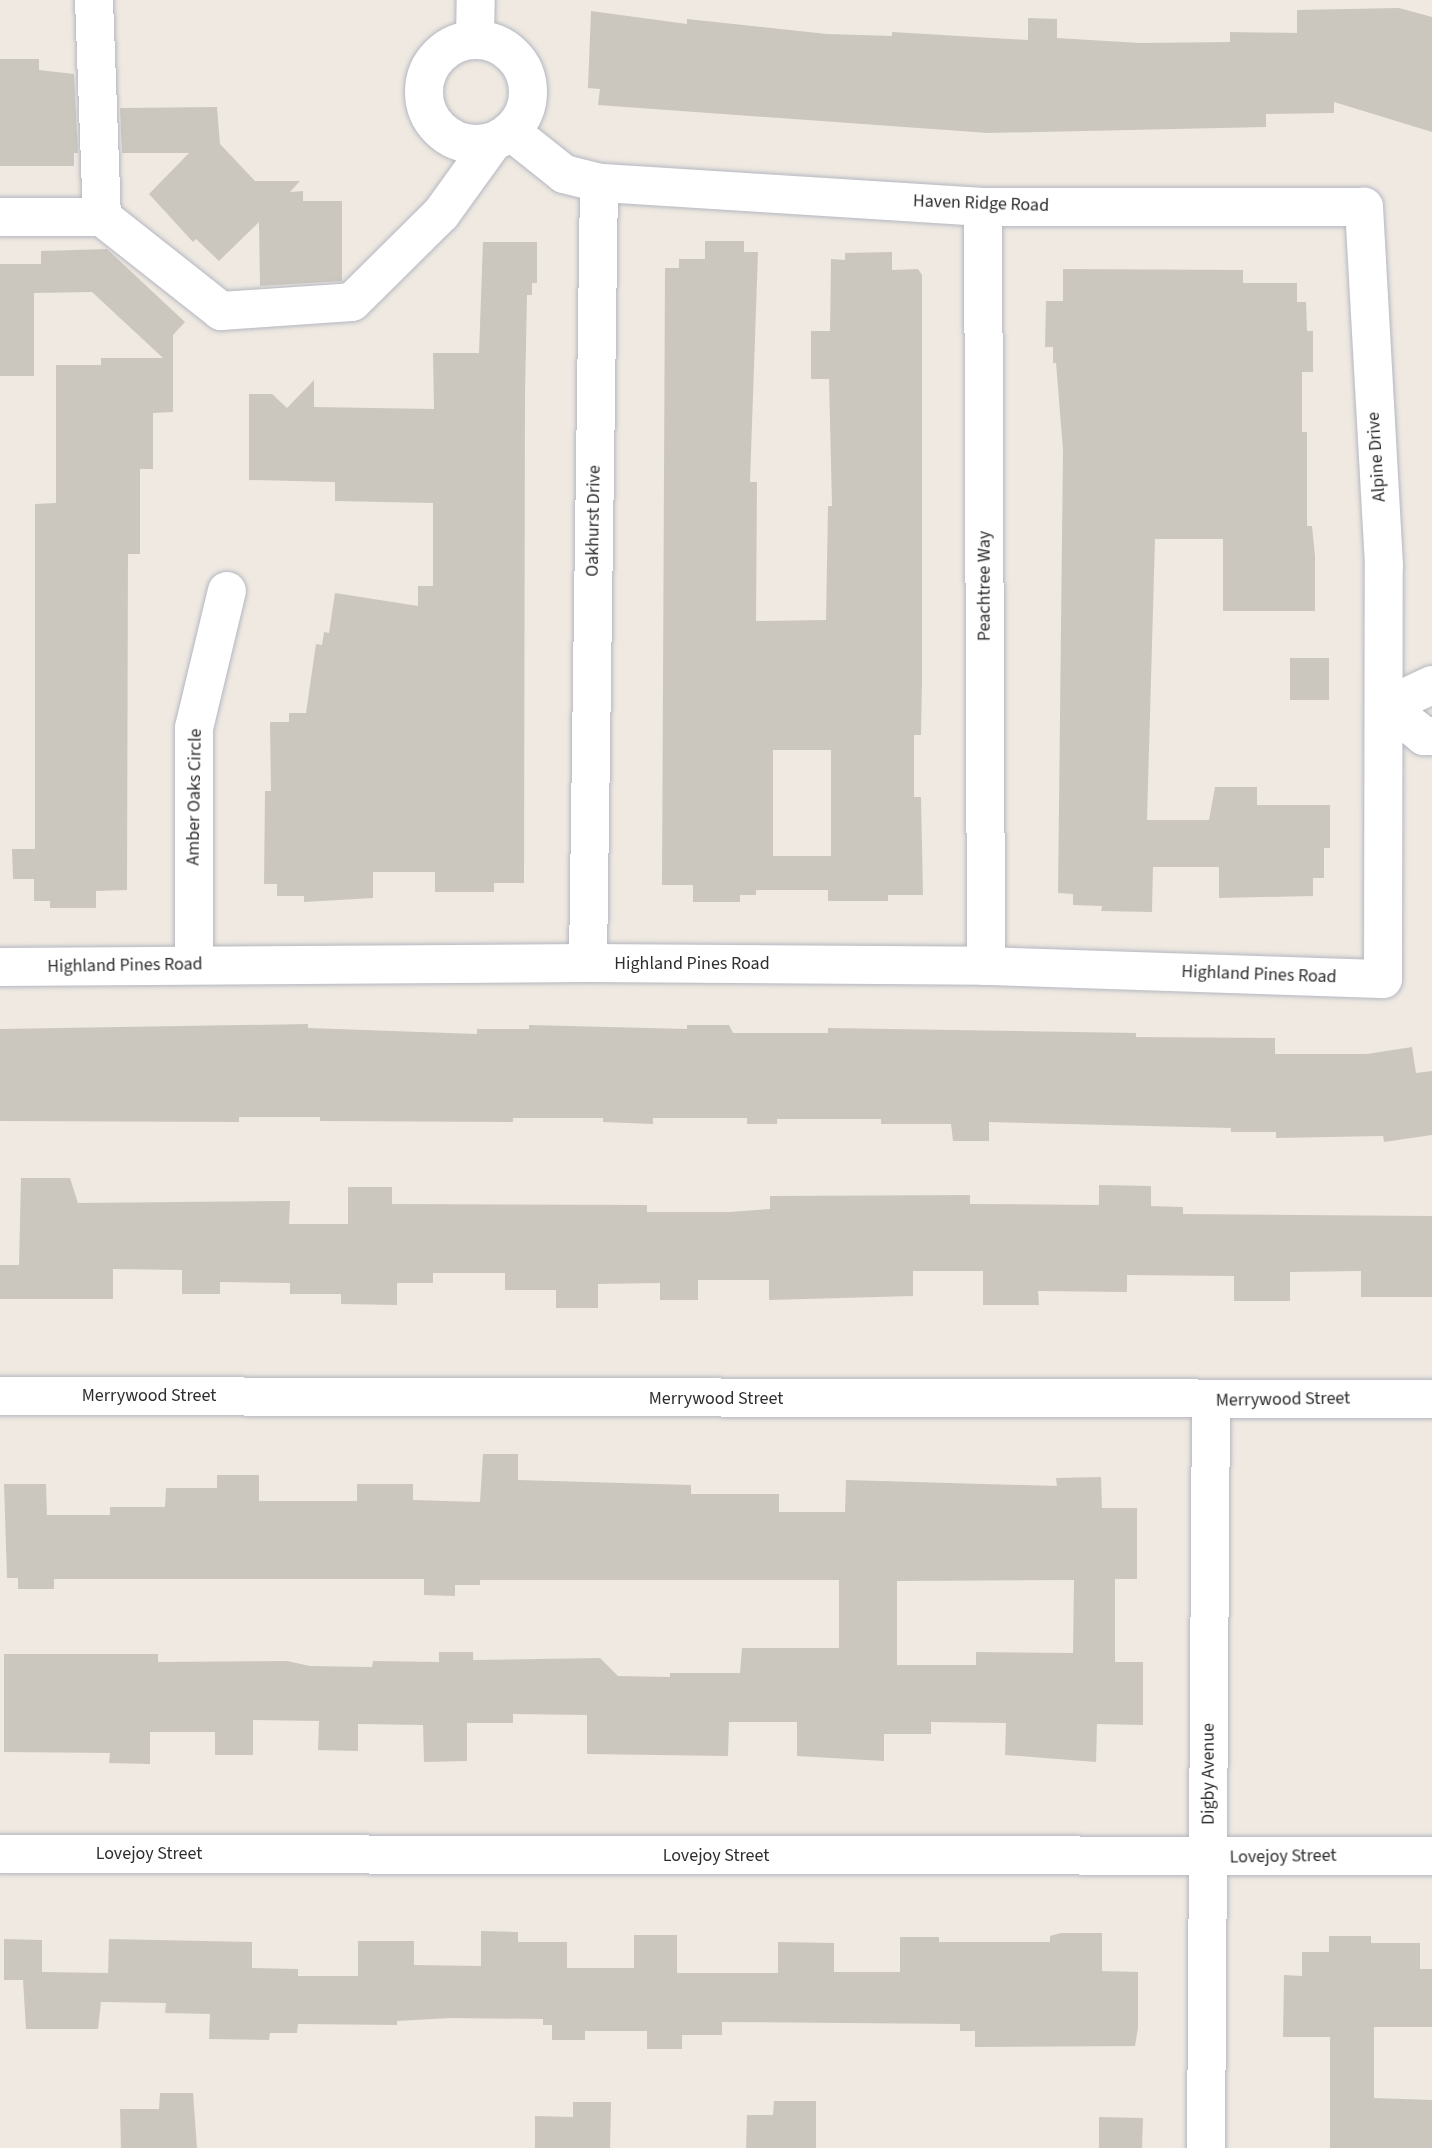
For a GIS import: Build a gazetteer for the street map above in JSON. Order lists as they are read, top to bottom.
{
  "streets": {
    "street": [
      "Haven Ridge Road",
      "Alpine Drive",
      "Oakhurst Drive",
      "Peachtree Way",
      "Amber Oaks Circle",
      "Highland Pines Road",
      "Merrywood Street",
      "Digby Avenue",
      "Lovejoy Street"
    ]
  },
  "crossings": [
    ["Haven Ridge Road", "Alpine Drive"],
    ["Haven Ridge Road", "Oakhurst Drive"],
    ["Haven Ridge Road", "Peachtree Way"],
    ["Alpine Drive", "Highland Pines Road"],
    ["Oakhurst Drive", "Highland Pines Road"],
    ["Peachtree Way", "Highland Pines Road"],
    ["Amber Oaks Circle", "Highland Pines Road"],
    ["Merrywood Street", "Digby Avenue"],
    ["Digby Avenue", "Lovejoy Street"]
  ]
}
